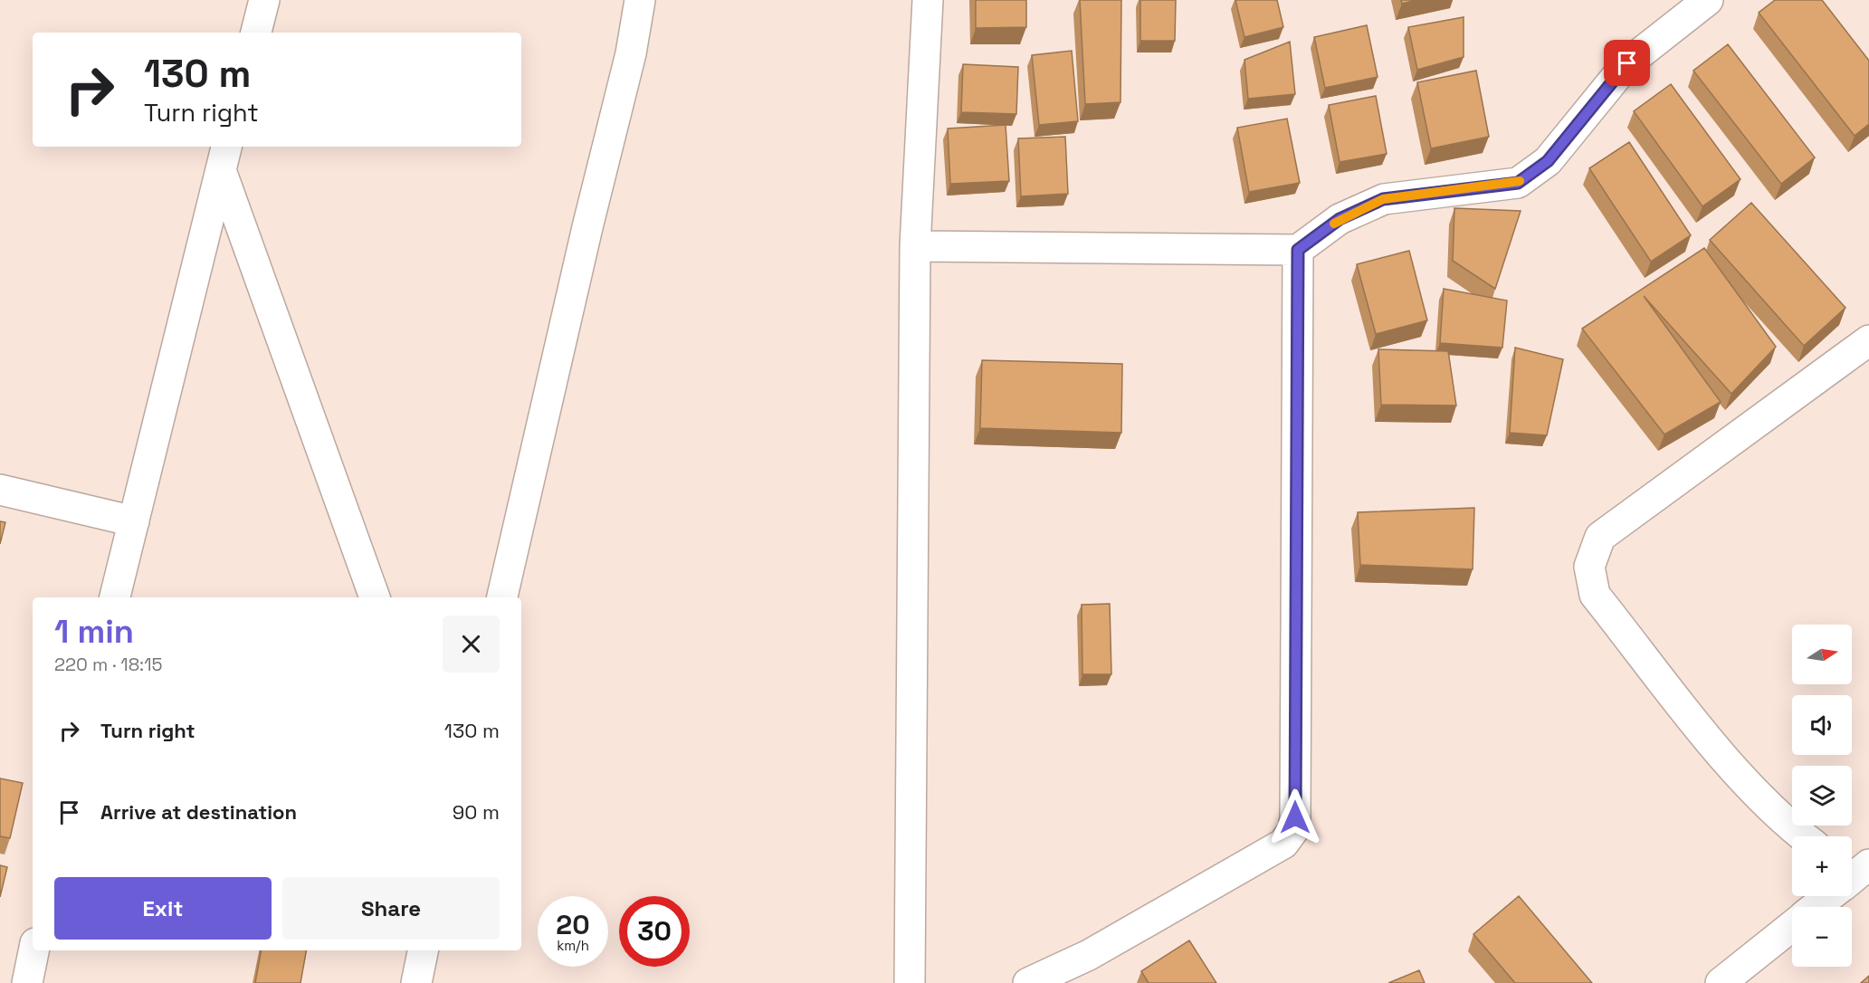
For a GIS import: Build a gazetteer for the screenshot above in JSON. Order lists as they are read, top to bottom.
{
  "north": "right",
  "page": {
    "turn": ["130 m", "Turn right"],
    "heading": ["1 min", "220 m · 18:15"],
    "map_buttons": ["+", "−"],
    "list": [
      {
        "name": "Turn right",
        "value": "130 m"
      },
      {
        "name": "Arrive at destination",
        "value": "90 m"
      }
    ],
    "buttons": ["Exit", "Share"],
    "speed": "20 km/h",
    "limit": "30"
  }
}
